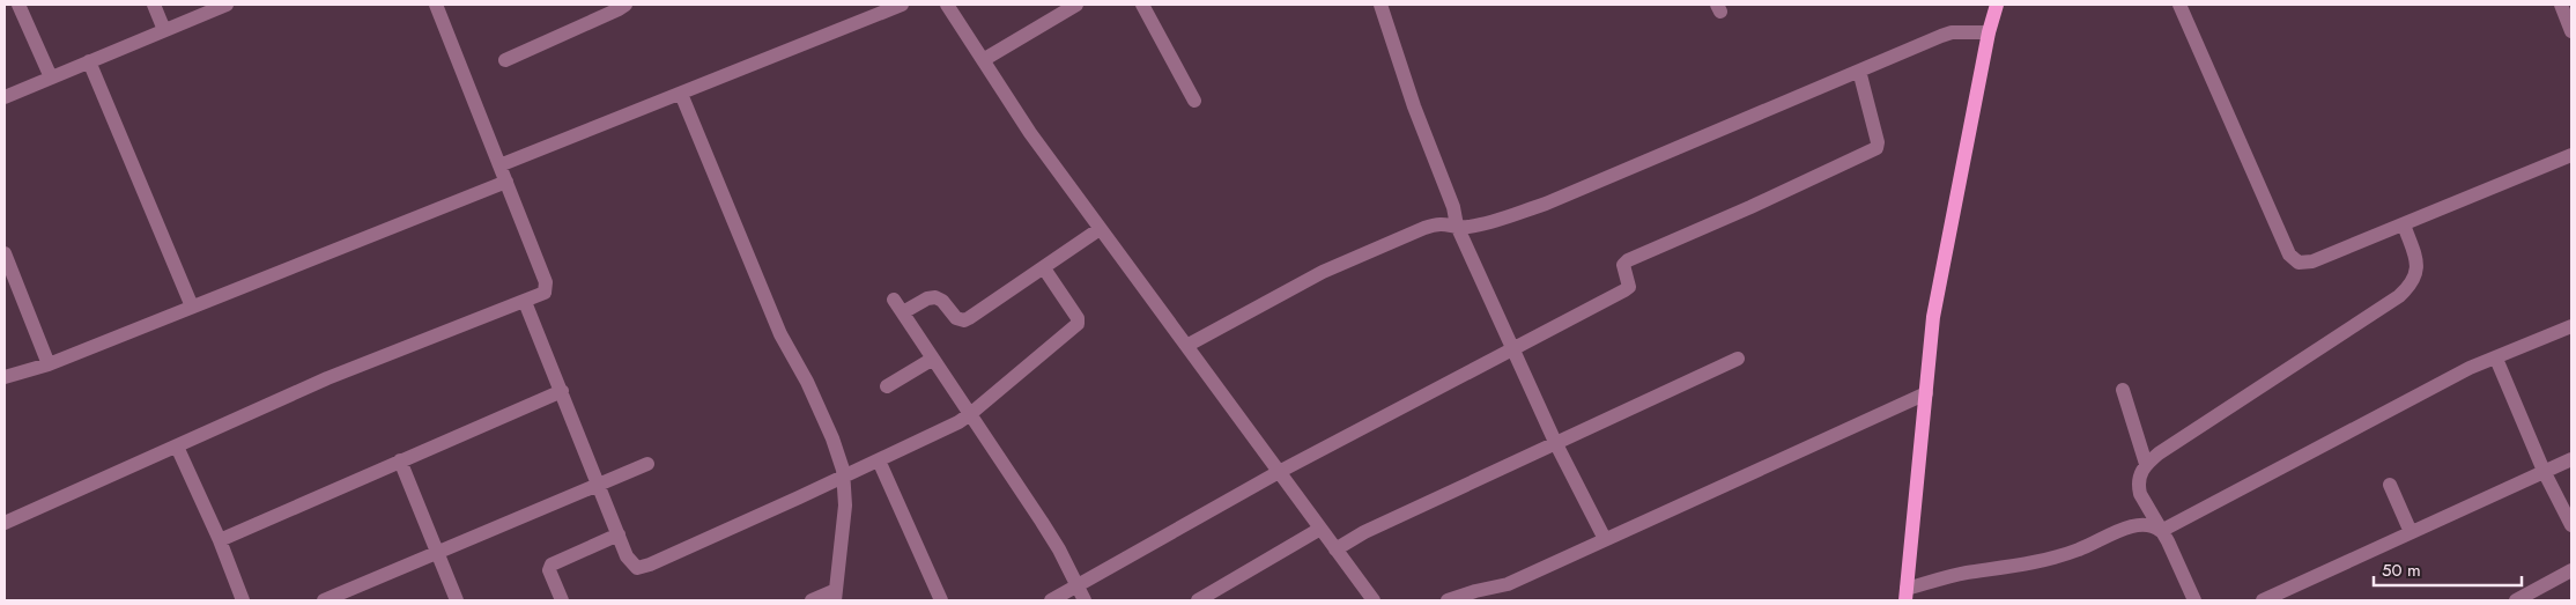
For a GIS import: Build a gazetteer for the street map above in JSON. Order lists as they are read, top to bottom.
{
  "scale_bar": "50 m"
}
